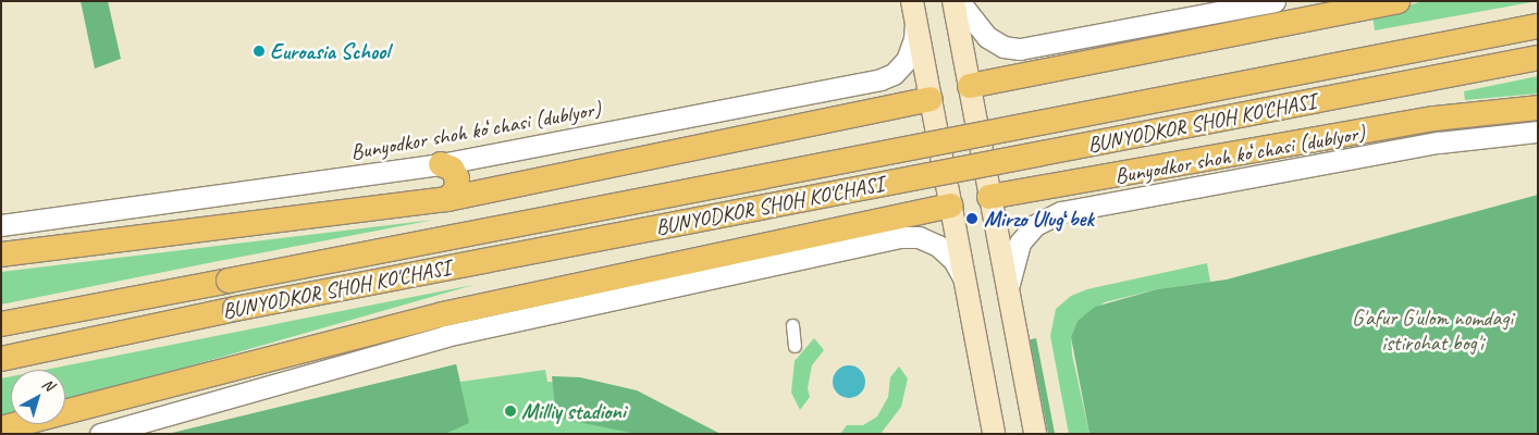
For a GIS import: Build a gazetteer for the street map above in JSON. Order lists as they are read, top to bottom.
{
  "streets": {
    "main road": ["BUNYODKOR SHOH KO'CHASI"],
    "street": ["Bunyodkor shoh koʻchasi (dublyor)"]
  },
  "parks": ["G'afur G'ulom nomdagi istirohat bog'i"],
  "places": ["Euroasia School", "Mirzo Ulugʻbek", "Milliy stadioni"],
  "north": "top right"
}
